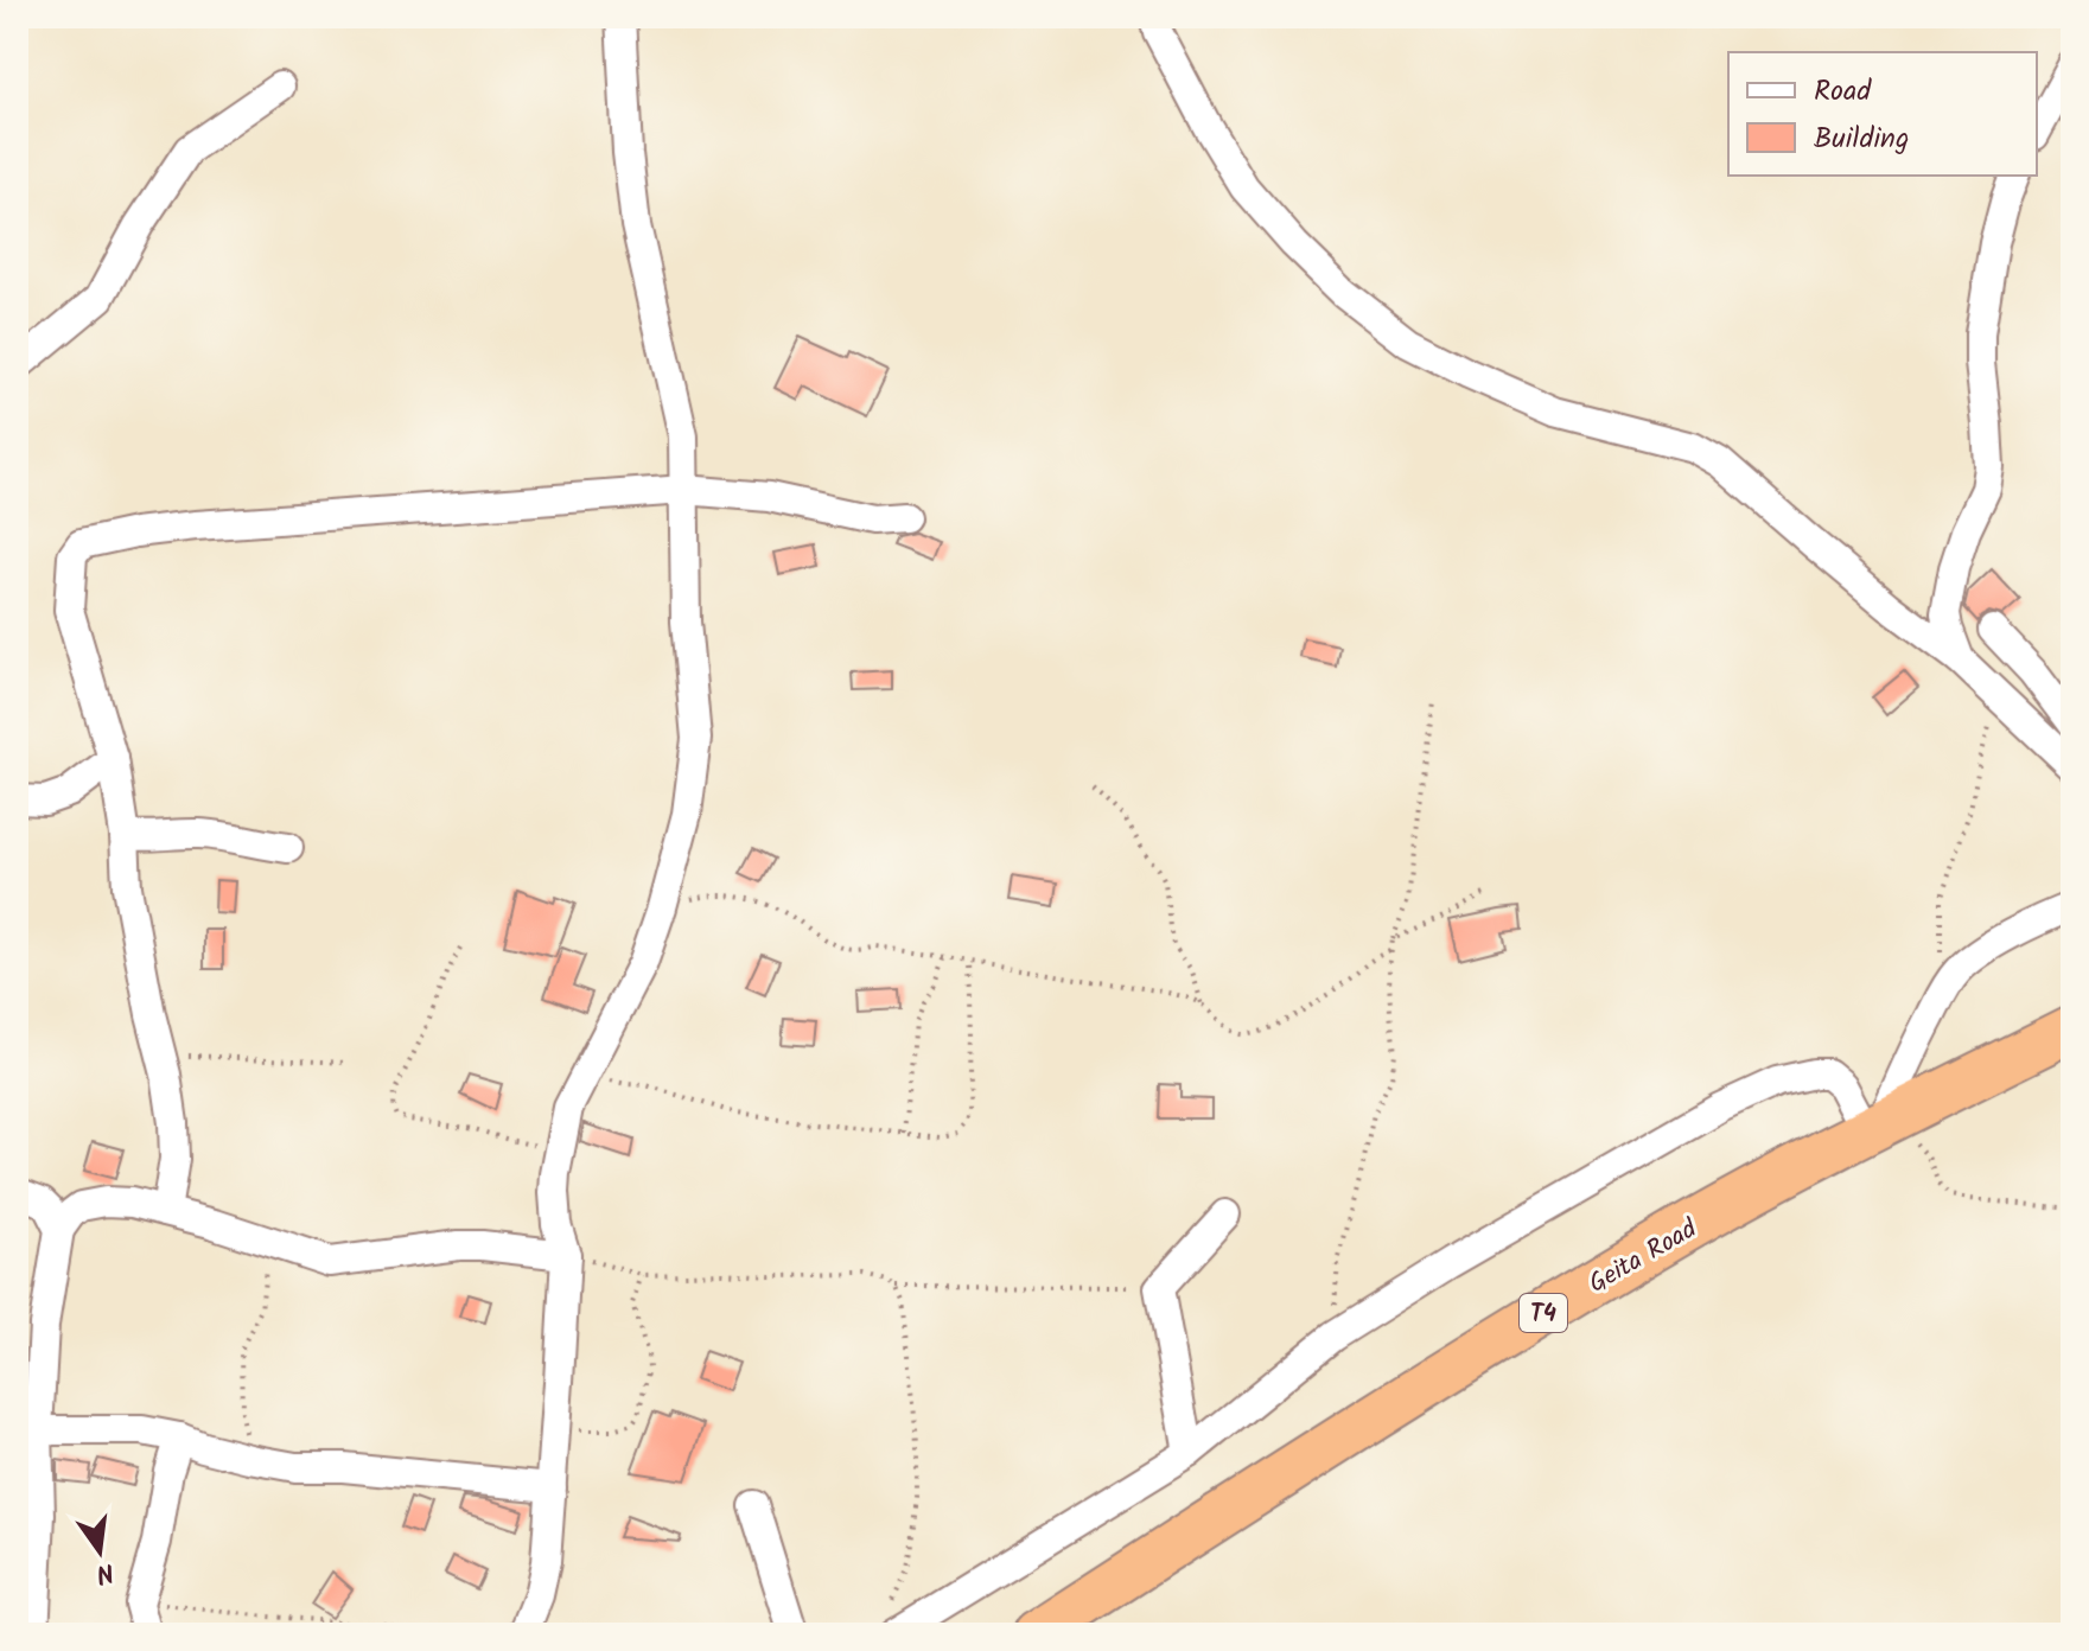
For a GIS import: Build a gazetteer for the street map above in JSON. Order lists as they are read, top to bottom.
{
  "streets": {
    "highway": ["Geita Road", "T4"]
  },
  "legend": ["Road", "Building"],
  "north": "bottom"
}
